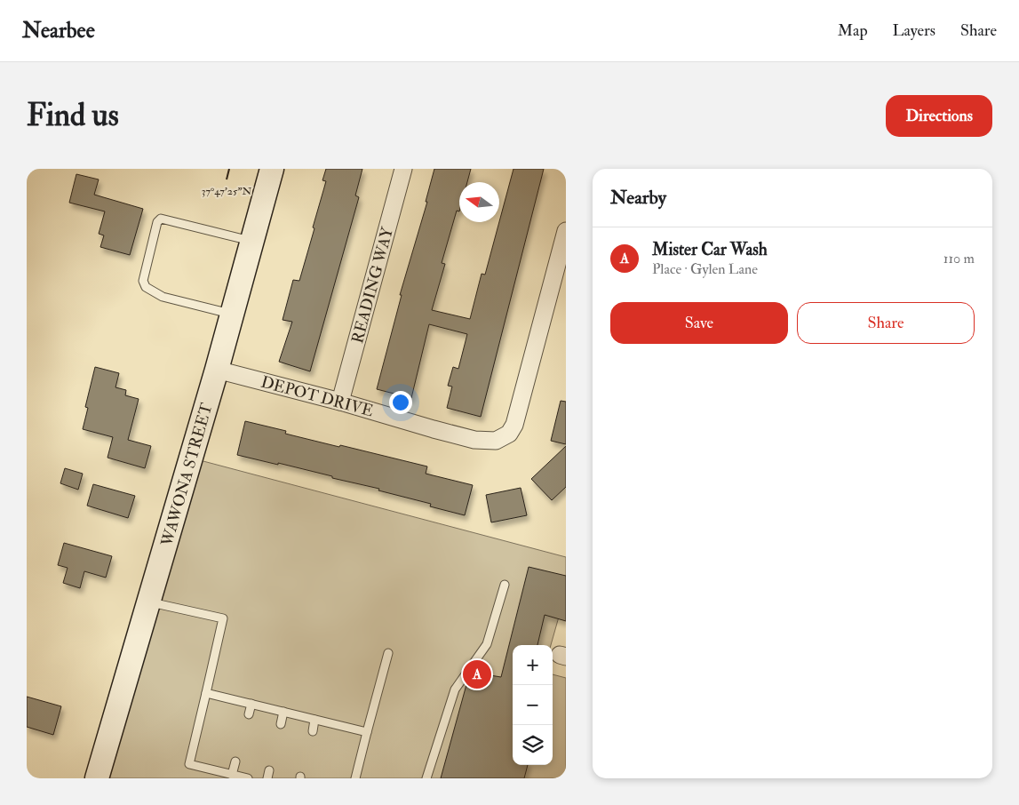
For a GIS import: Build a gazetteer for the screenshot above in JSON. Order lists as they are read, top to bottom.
{
  "streets": {
    "street": ["READING WAY", "DEPOT DRIVE", "WAWONA STREET"]
  },
  "crossings": [
    ["READING WAY", "DEPOT DRIVE"],
    ["DEPOT DRIVE", "WAWONA STREET"]
  ],
  "north": "left",
  "page": {
    "header": "Nearbee",
    "nav": ["Map", "Layers", "Share"],
    "buttons": [
      "Directions",
      ["Save", "Share"]
    ],
    "title": "Find us",
    "heading": "Nearby",
    "list": [
      {
        "mark": "A",
        "name": "Mister Car Wash",
        "note": "Place · Gylen Lane",
        "value": "110 m"
      }
    ],
    "map_buttons": ["+", "−"],
    "pins": "A"
  },
  "coordinates": ["37°47'25\"N"]
}
